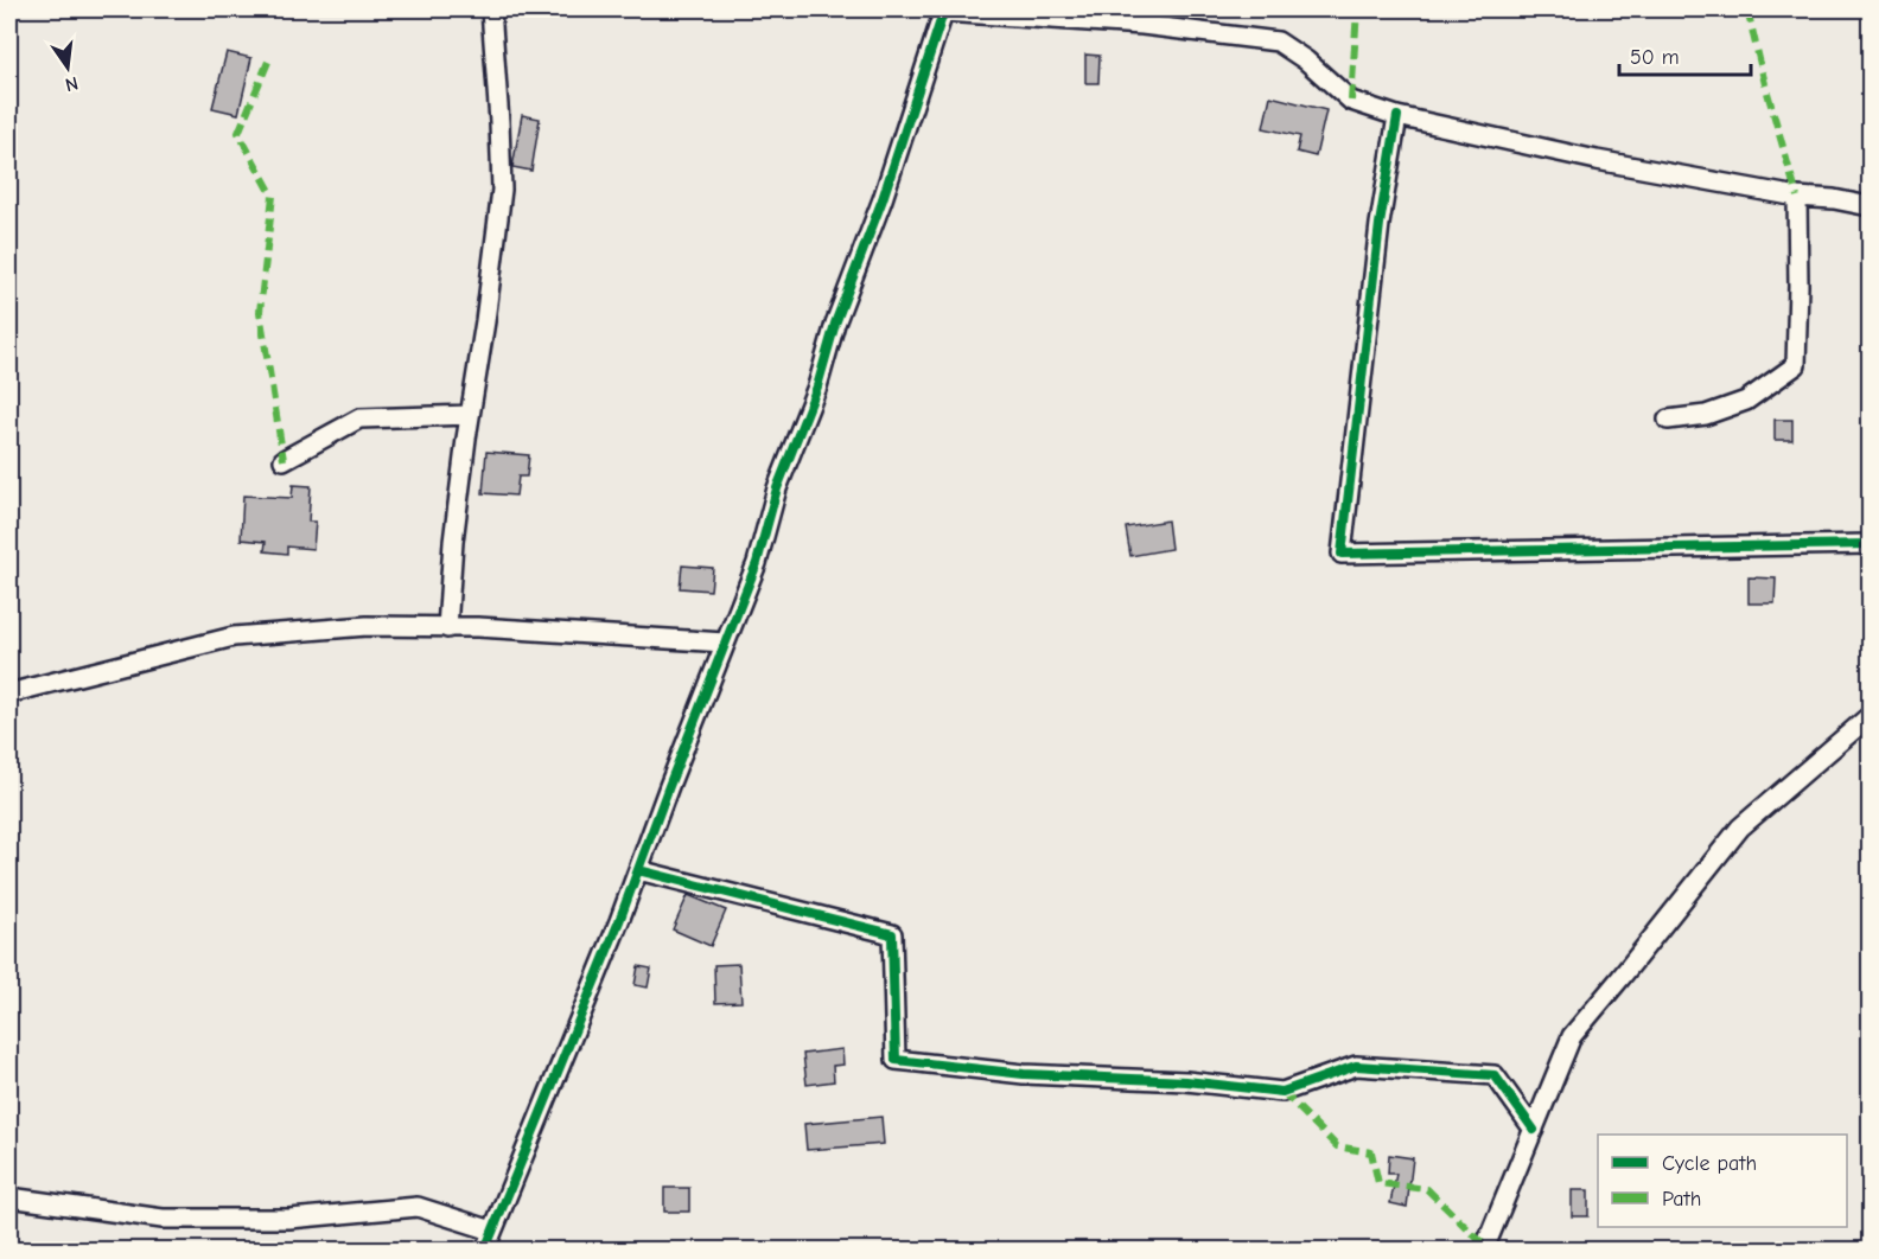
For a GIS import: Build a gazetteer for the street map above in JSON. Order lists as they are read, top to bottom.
{
  "legend": ["Cycle path", "Path"],
  "scale_bar": "50 m",
  "north": "bottom"
}
